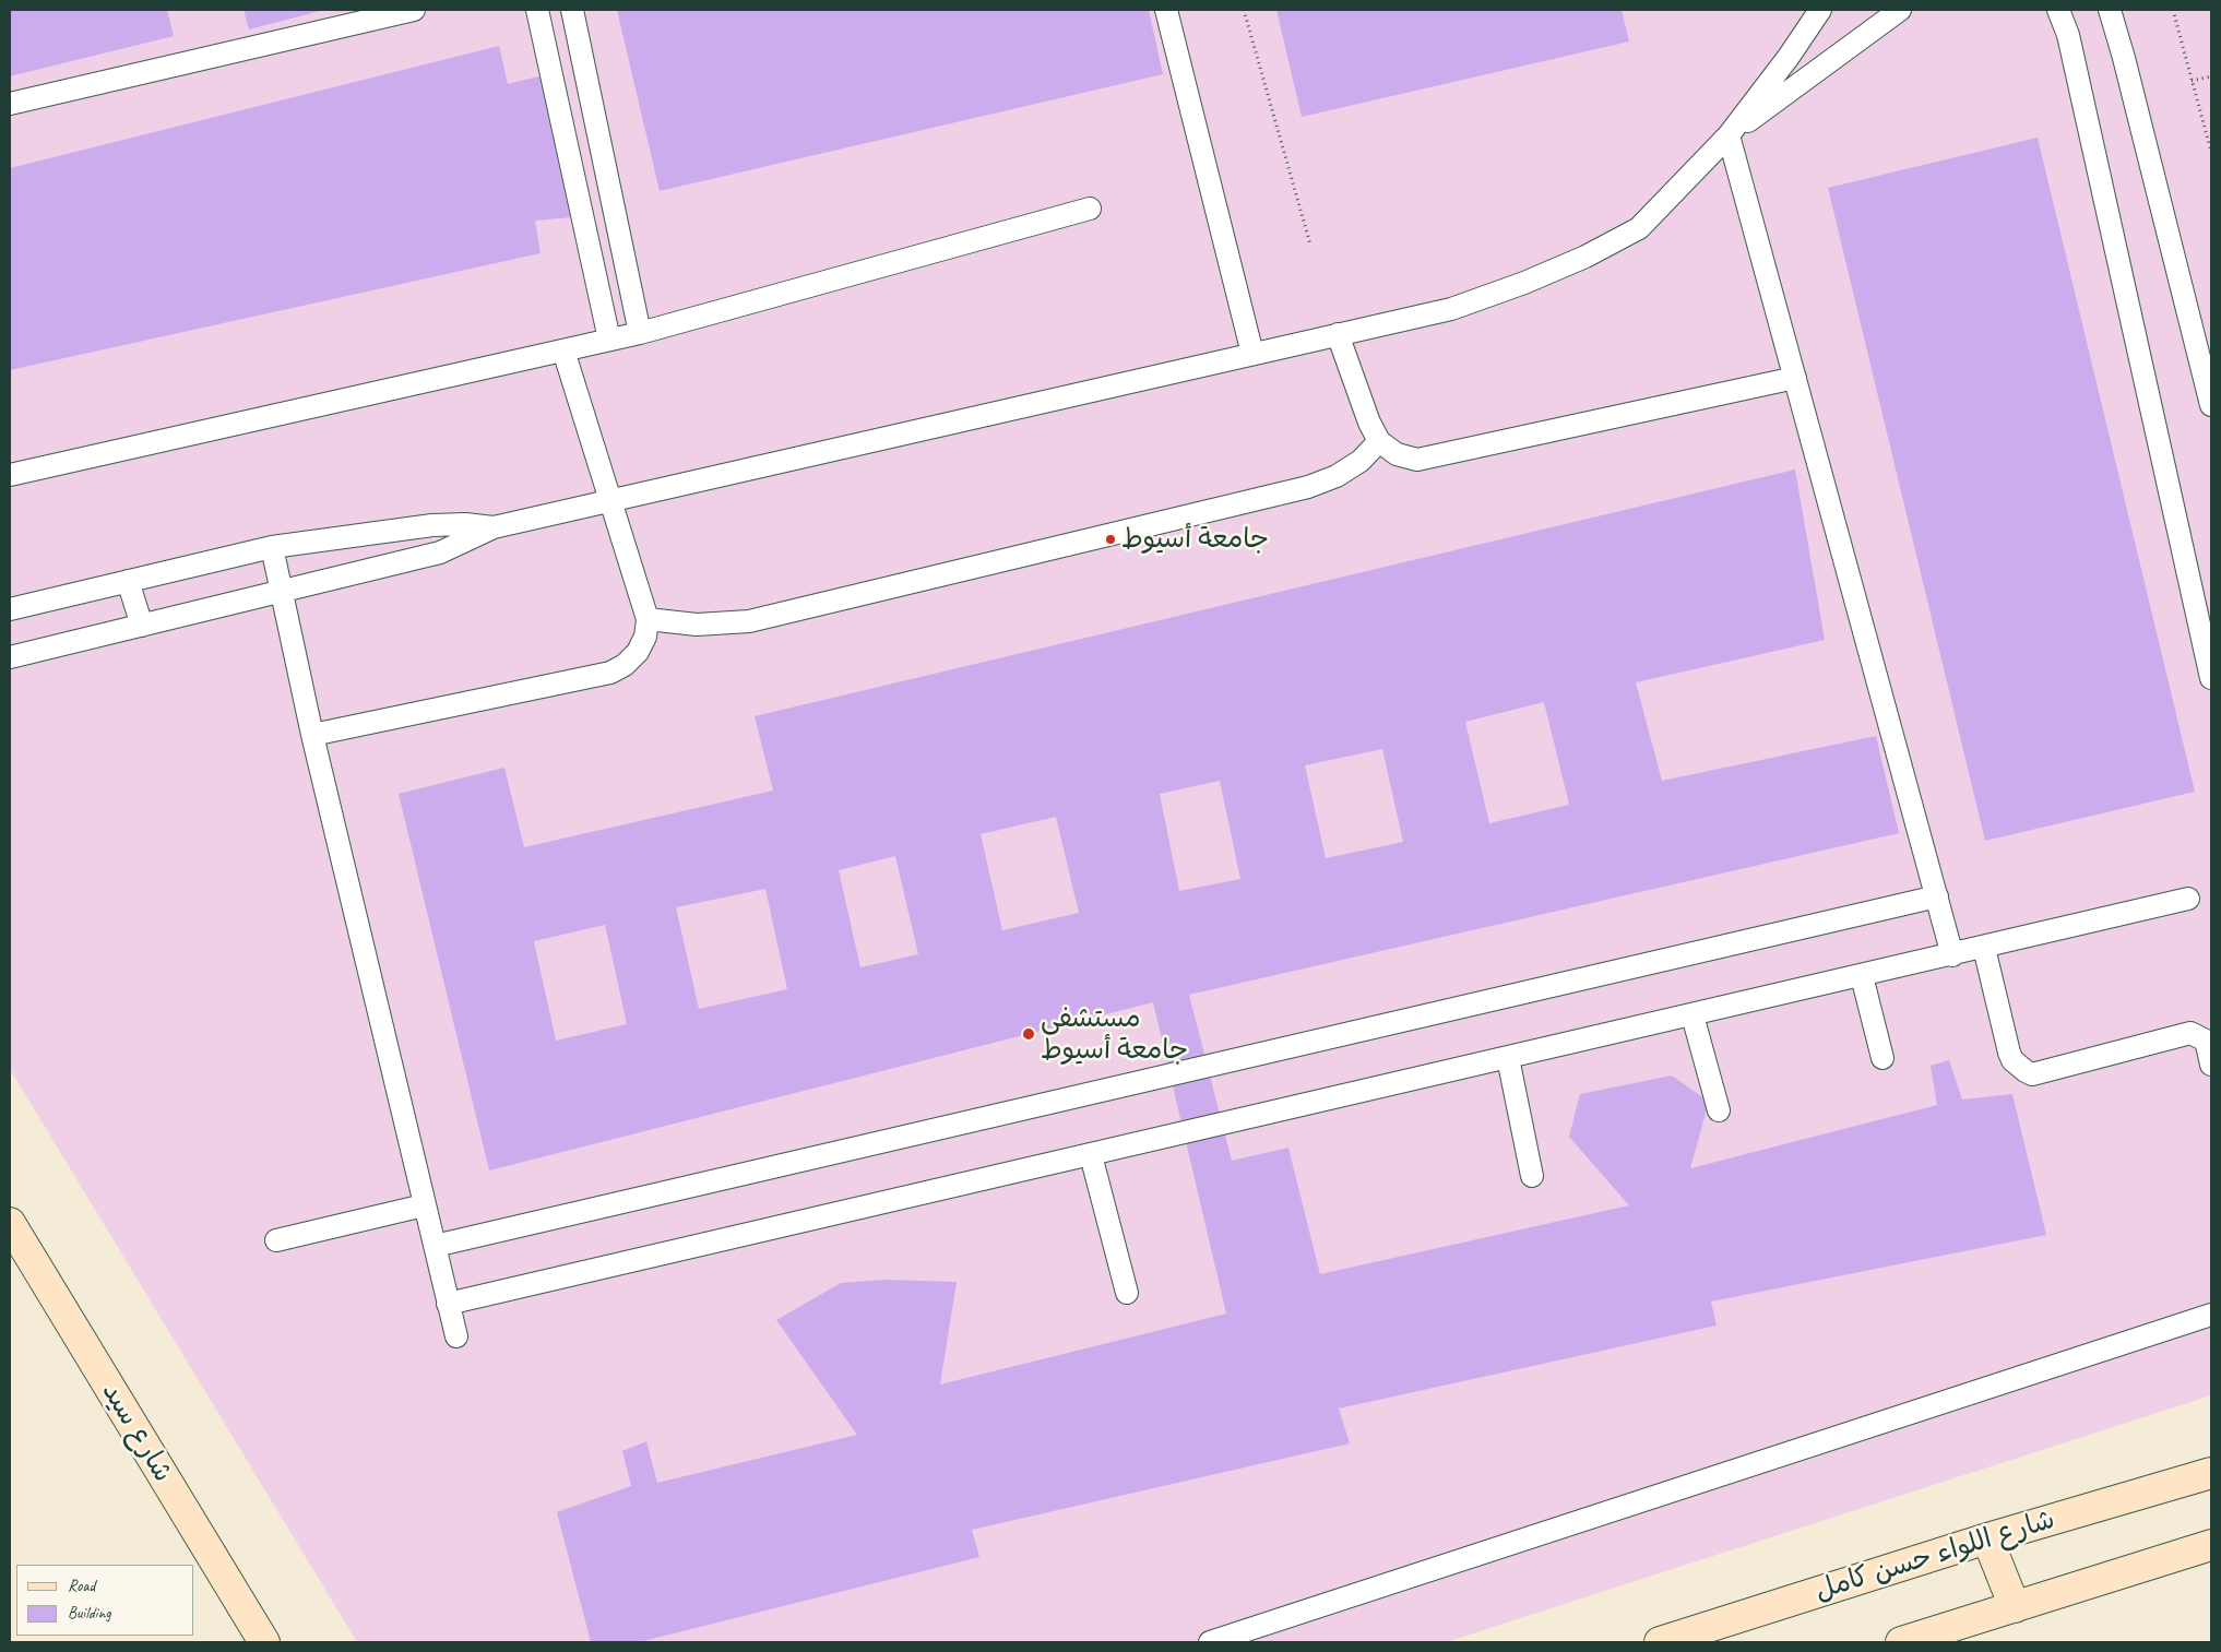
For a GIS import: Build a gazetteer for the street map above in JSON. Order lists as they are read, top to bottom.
{
  "streets": {
    "main road": ["شارع سيد", "شارع اللواء حسن كامل"]
  },
  "places": ["جامعة أسيوط", "مستشفی جامعة أسيوط"],
  "legend": ["Road", "Building"]
}
